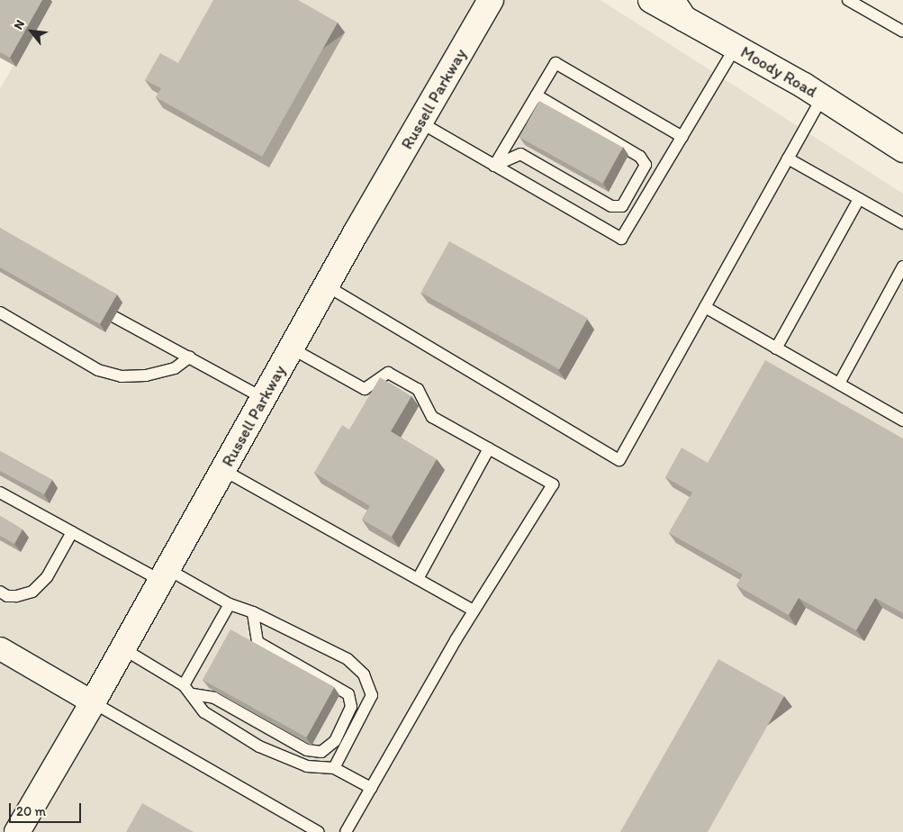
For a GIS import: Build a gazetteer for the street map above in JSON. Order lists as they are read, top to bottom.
{
  "streets": {
    "main road": ["Moody Road", "Russell Parkway"]
  },
  "scale_bar": "20 m",
  "north": "top left"
}
